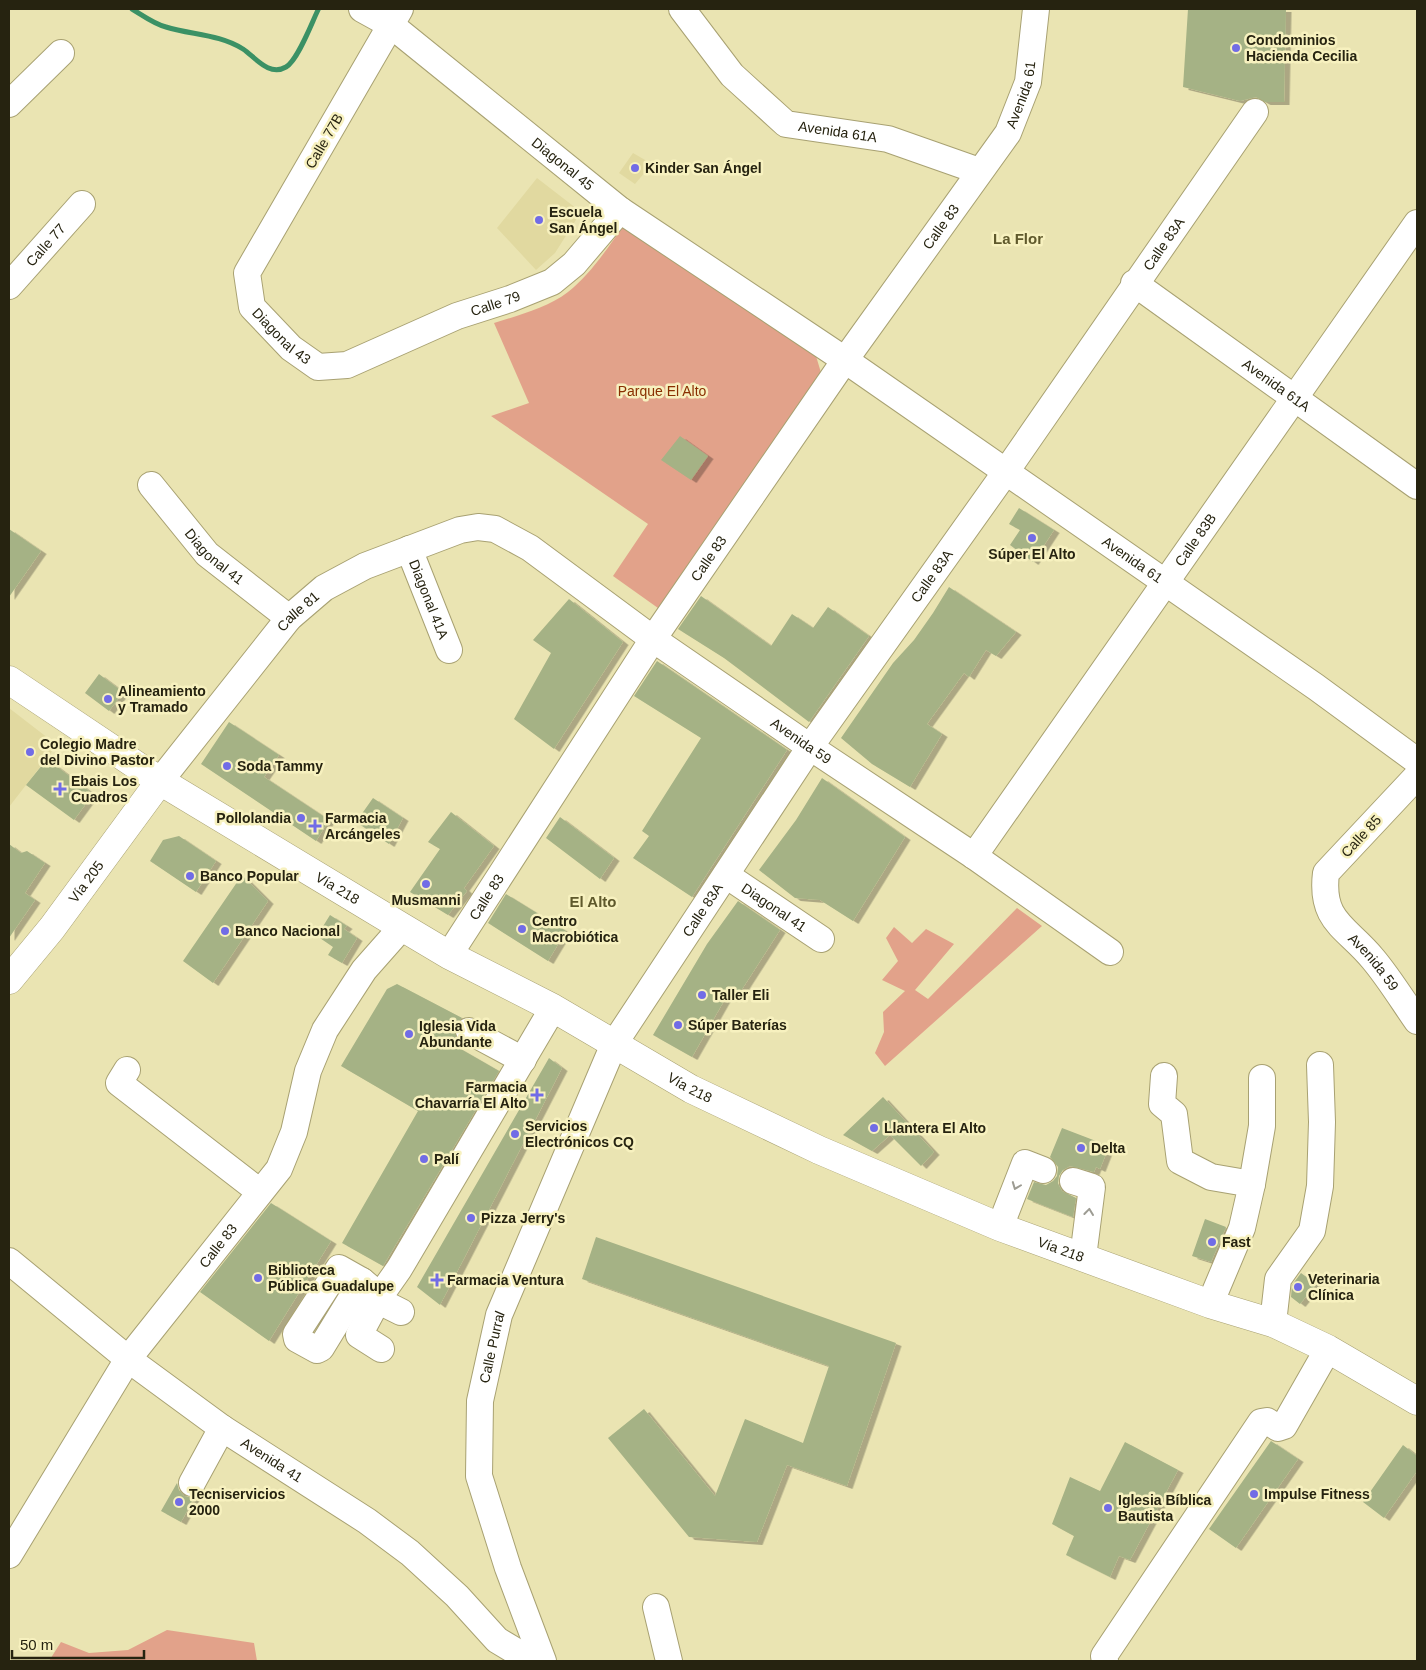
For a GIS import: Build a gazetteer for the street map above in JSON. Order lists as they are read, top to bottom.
{
  "streets": {
    "main road": ["Vía 205", "Vía 218"],
    "street": [
      "Avenida 61",
      "Avenida 61A",
      "Calle 77B",
      "Diagonal 45",
      "Calle 83",
      "Calle 83A",
      "Calle 77",
      "Calle 79",
      "Diagonal 43",
      "Calle 83B",
      "Diagonal 41",
      "Diagonal 41A",
      "Calle 81",
      "Avenida 59",
      "Calle 85",
      "Calle Purral",
      "Avenida 41"
    ]
  },
  "crossings": [
    ["Avenida 61", "Avenida 61A"],
    ["Avenida 61", "Diagonal 45"],
    ["Avenida 61", "Calle 83"],
    ["Avenida 61", "Calle 83A"],
    ["Avenida 61", "Calle 83B"],
    ["Avenida 61A", "Calle 83"],
    ["Avenida 61A", "Calle 83A"],
    ["Avenida 61A", "Calle 83B"],
    ["Calle 77B", "Diagonal 45"],
    ["Calle 77B", "Diagonal 43"],
    ["Diagonal 45", "Calle 83"],
    ["Diagonal 45", "Calle 79"],
    ["Calle 83", "Avenida 59"],
    ["Calle 83", "Vía 218"],
    ["Calle 83", "Avenida 41"],
    ["Calle 83A", "Diagonal 41"],
    ["Calle 83A", "Avenida 59"],
    ["Calle 83A", "Vía 218"],
    ["Calle 83A", "Calle Purral"],
    ["Calle 79", "Diagonal 43"],
    ["Calle 83B", "Avenida 59"],
    ["Diagonal 41", "Calle 81"],
    ["Diagonal 41A", "Calle 81"],
    ["Calle 81", "Avenida 59"],
    ["Calle 81", "Vía 205"],
    ["Calle 81", "Vía 218"],
    ["Avenida 59", "Calle 85"],
    ["Vía 205", "Vía 218"],
    ["Vía 218", "Calle Purral"]
  ],
  "districts": ["La Flor", "El Alto"],
  "parks": ["Parque El Alto"],
  "places": {
    "other": [
      "Condominios Hacienda Cecilia",
      "Kinder San Ángel",
      "Escuela San Ángel",
      "Súper El Alto",
      "Alineamiento y Tramado",
      "Colegio Madre del Divino Pastor",
      "Soda Tammy",
      "Pollolandia",
      "Banco Popular",
      "Musmanni",
      "Centro Macrobiótica",
      "Banco Nacional",
      "Taller Eli",
      "Súper Baterías",
      "Iglesia Vida Abundante",
      "Llantera El Alto",
      "Servicios Electrónicos CQ",
      "Delta",
      "Palí",
      "Pizza Jerry's",
      "Fast",
      "Biblioteca Pública Guadalupe",
      "Veterinaria Clínica",
      "Impulse Fitness",
      "Tecniservicios 2000",
      "Iglesia Bíblica Bautista"
    ],
    "health": [
      "Ebais Los Cuadros",
      "Farmacia Arcángeles",
      "Farmacia Chavarría El Alto",
      "Farmacia Ventura"
    ]
  },
  "scale_bar": "50 m"
}
